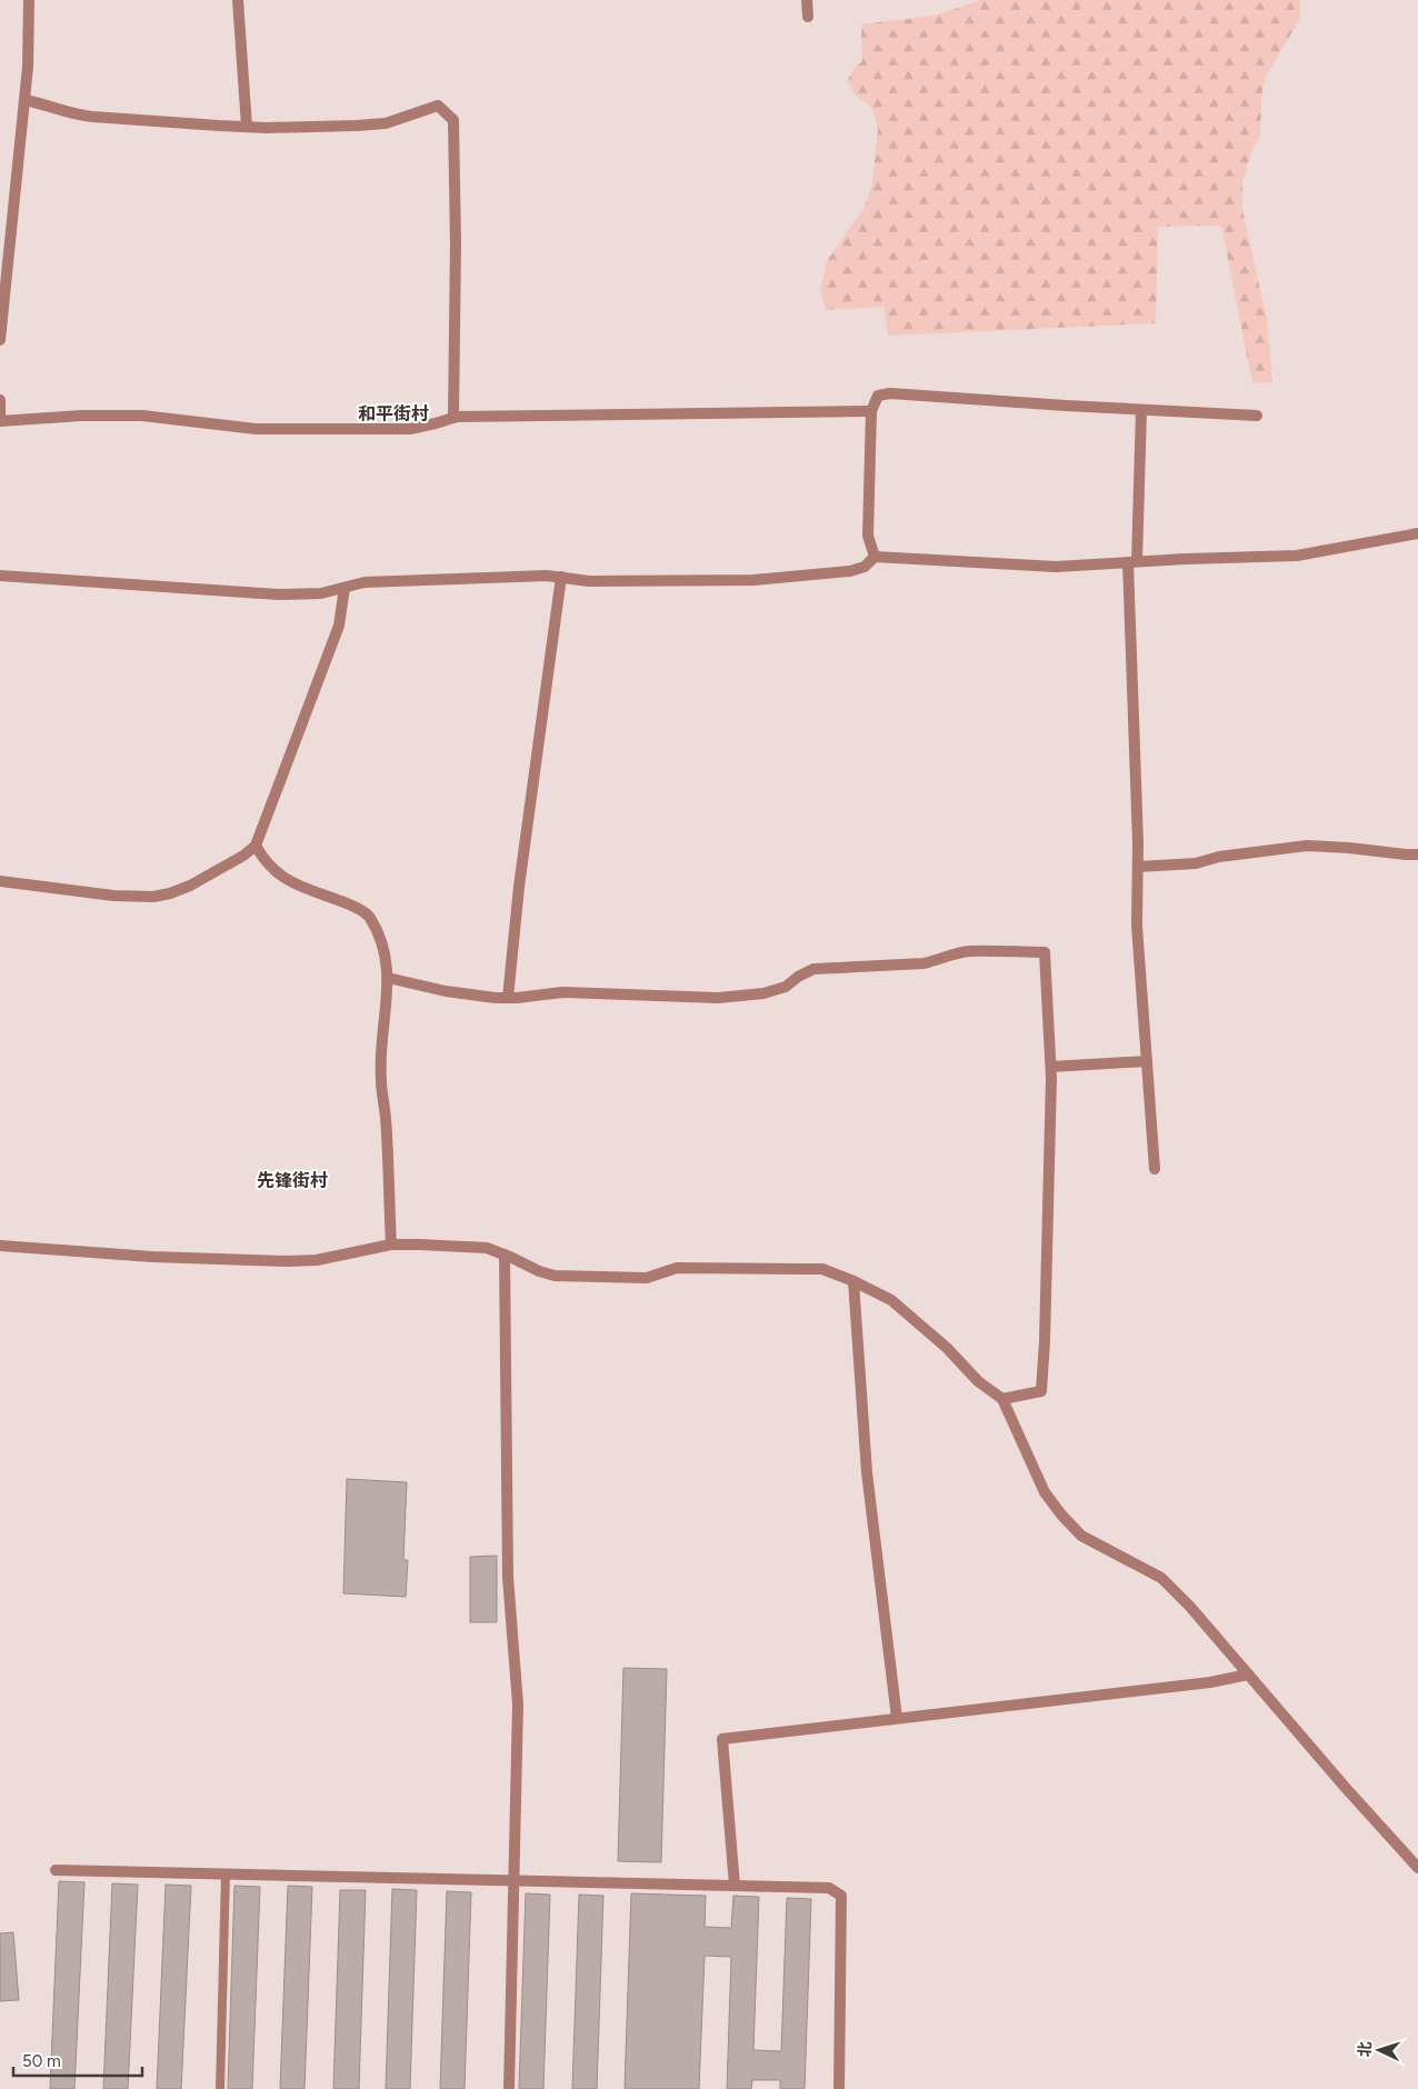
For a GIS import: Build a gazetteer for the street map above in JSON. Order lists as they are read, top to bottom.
{
  "districts": ["和平街村", "先锋街村"],
  "scale_bar": "50 m",
  "north": "left"
}
